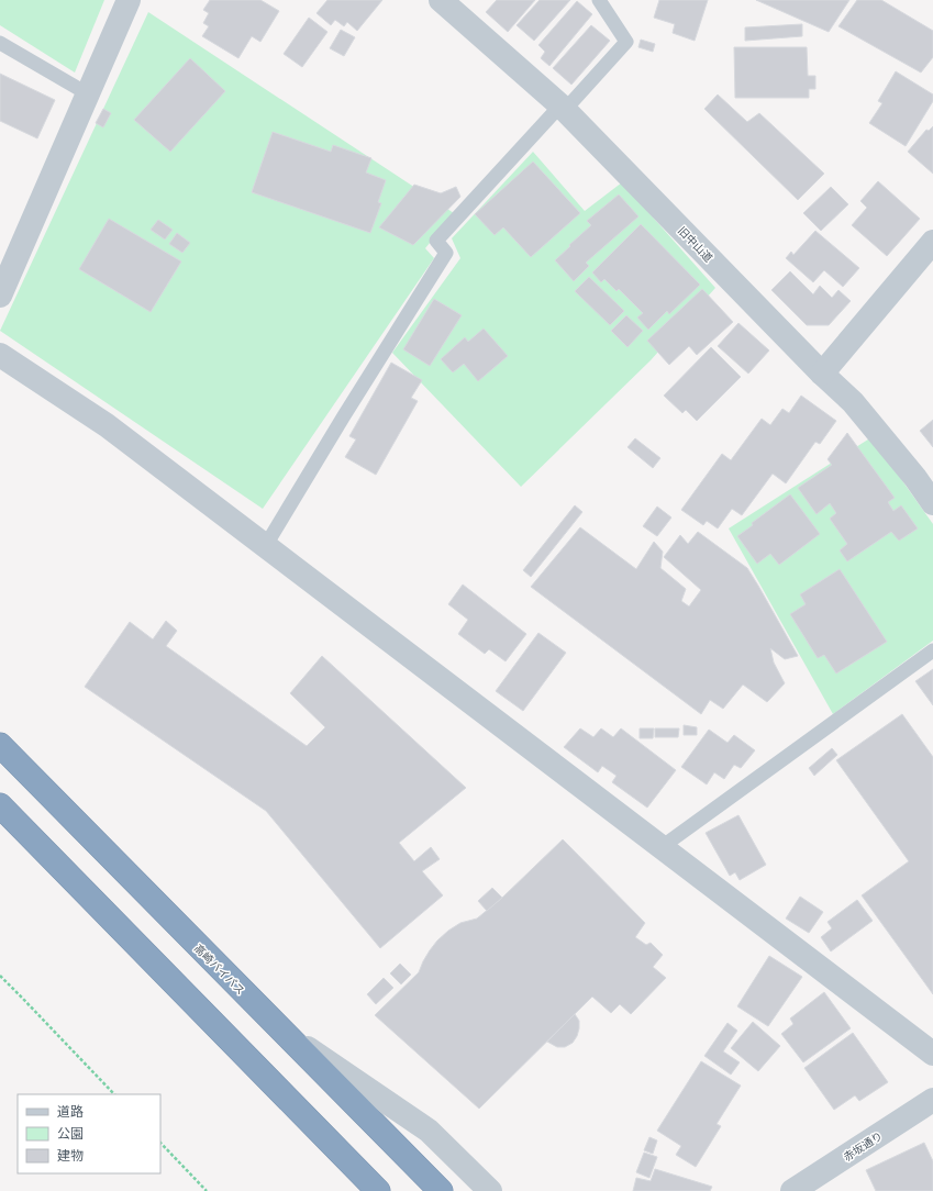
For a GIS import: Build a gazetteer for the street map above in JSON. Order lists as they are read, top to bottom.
{
  "streets": {
    "highway": ["高崎バイパス"],
    "street": ["旧中山道", "赤坂通り"]
  },
  "legend": ["道路", "公園", "建物"]
}
